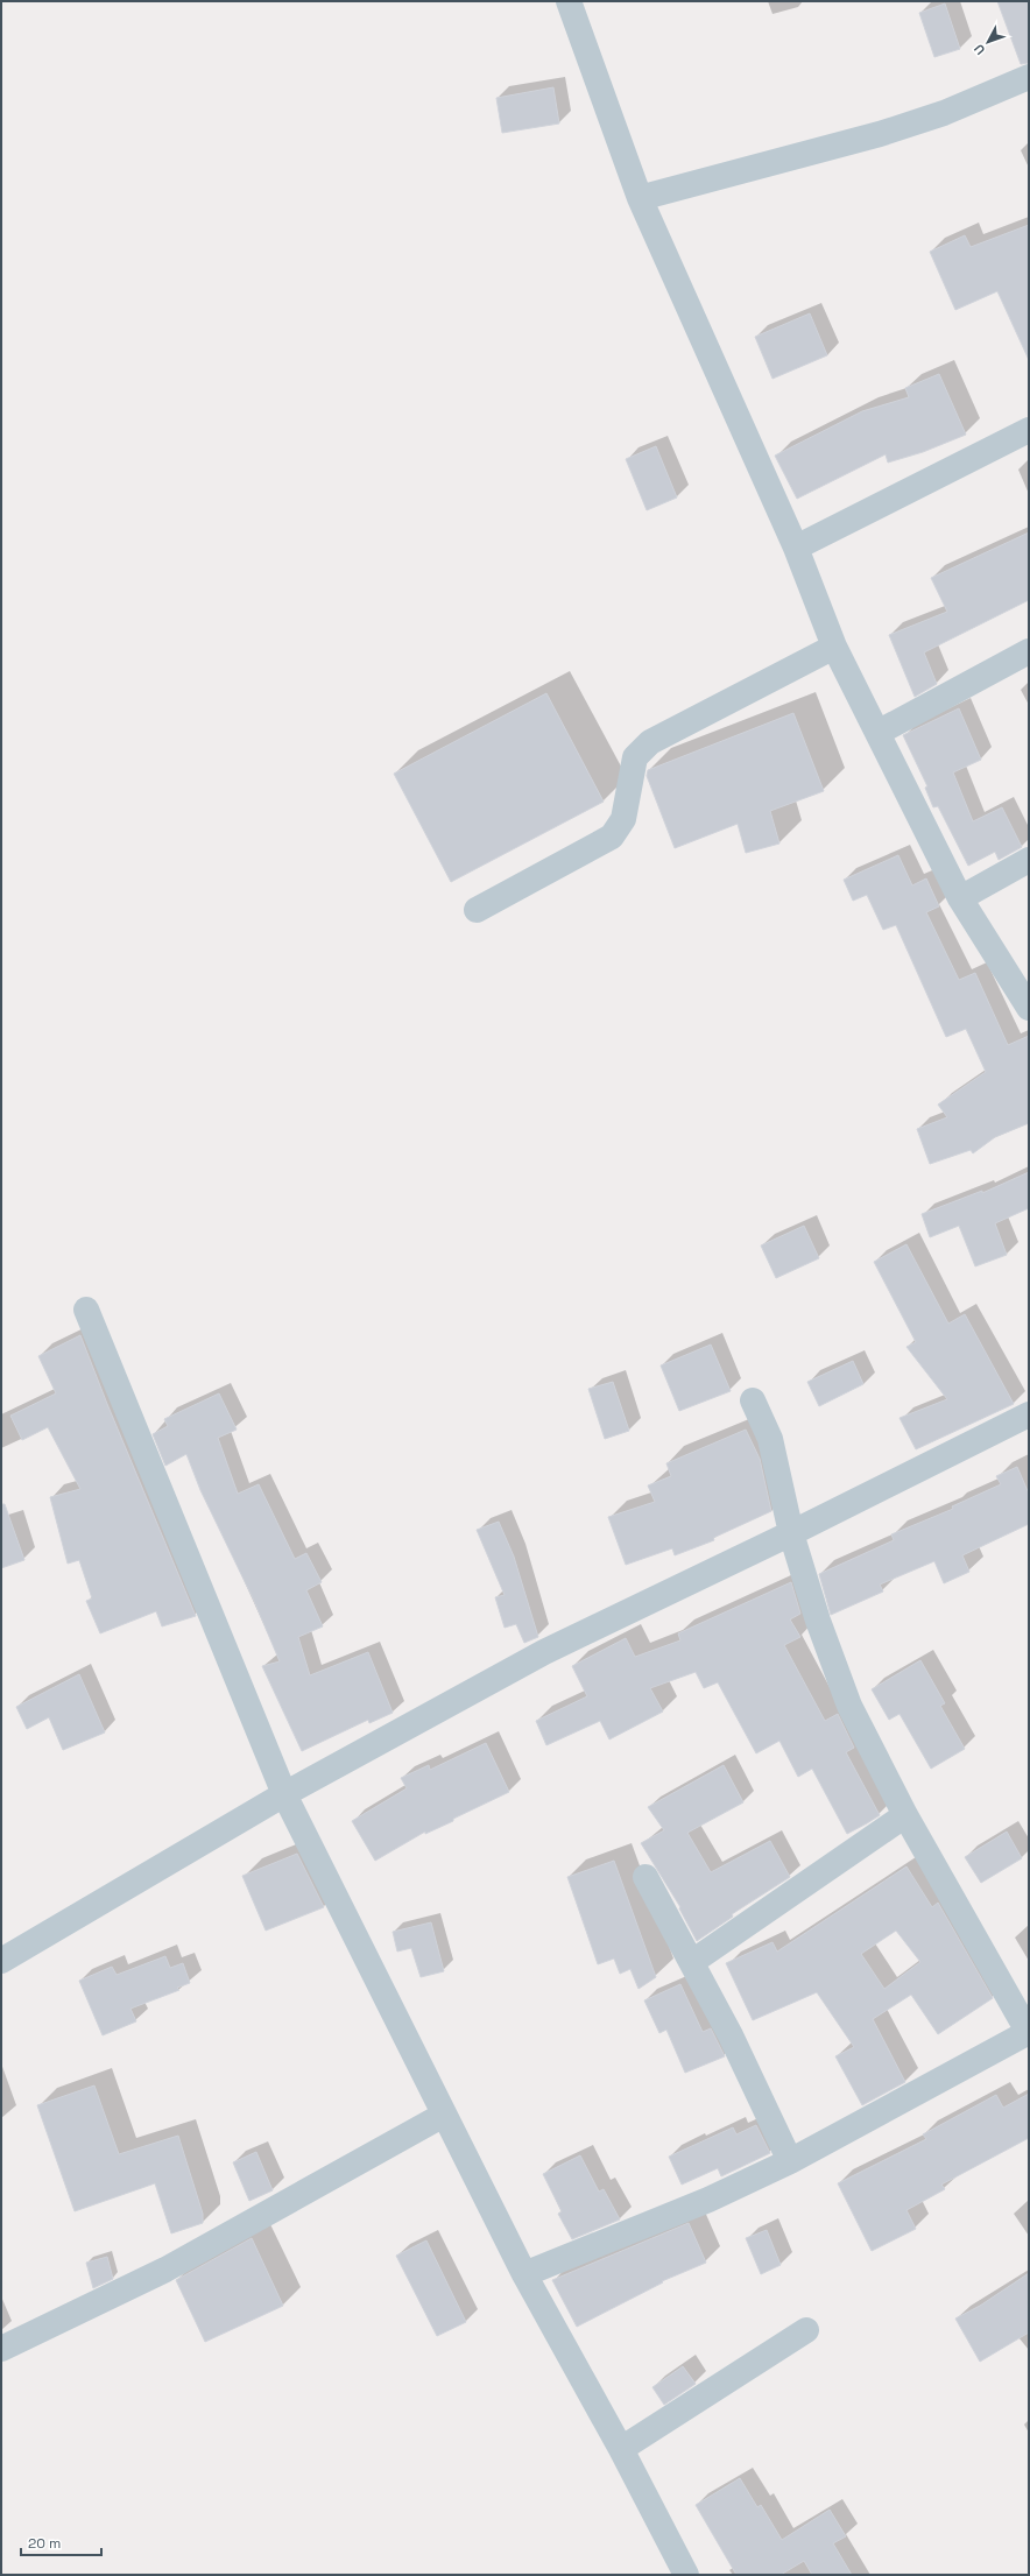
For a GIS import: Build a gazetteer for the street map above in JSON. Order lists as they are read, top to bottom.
{
  "scale_bar": "20 m",
  "north": "bottom left"
}
